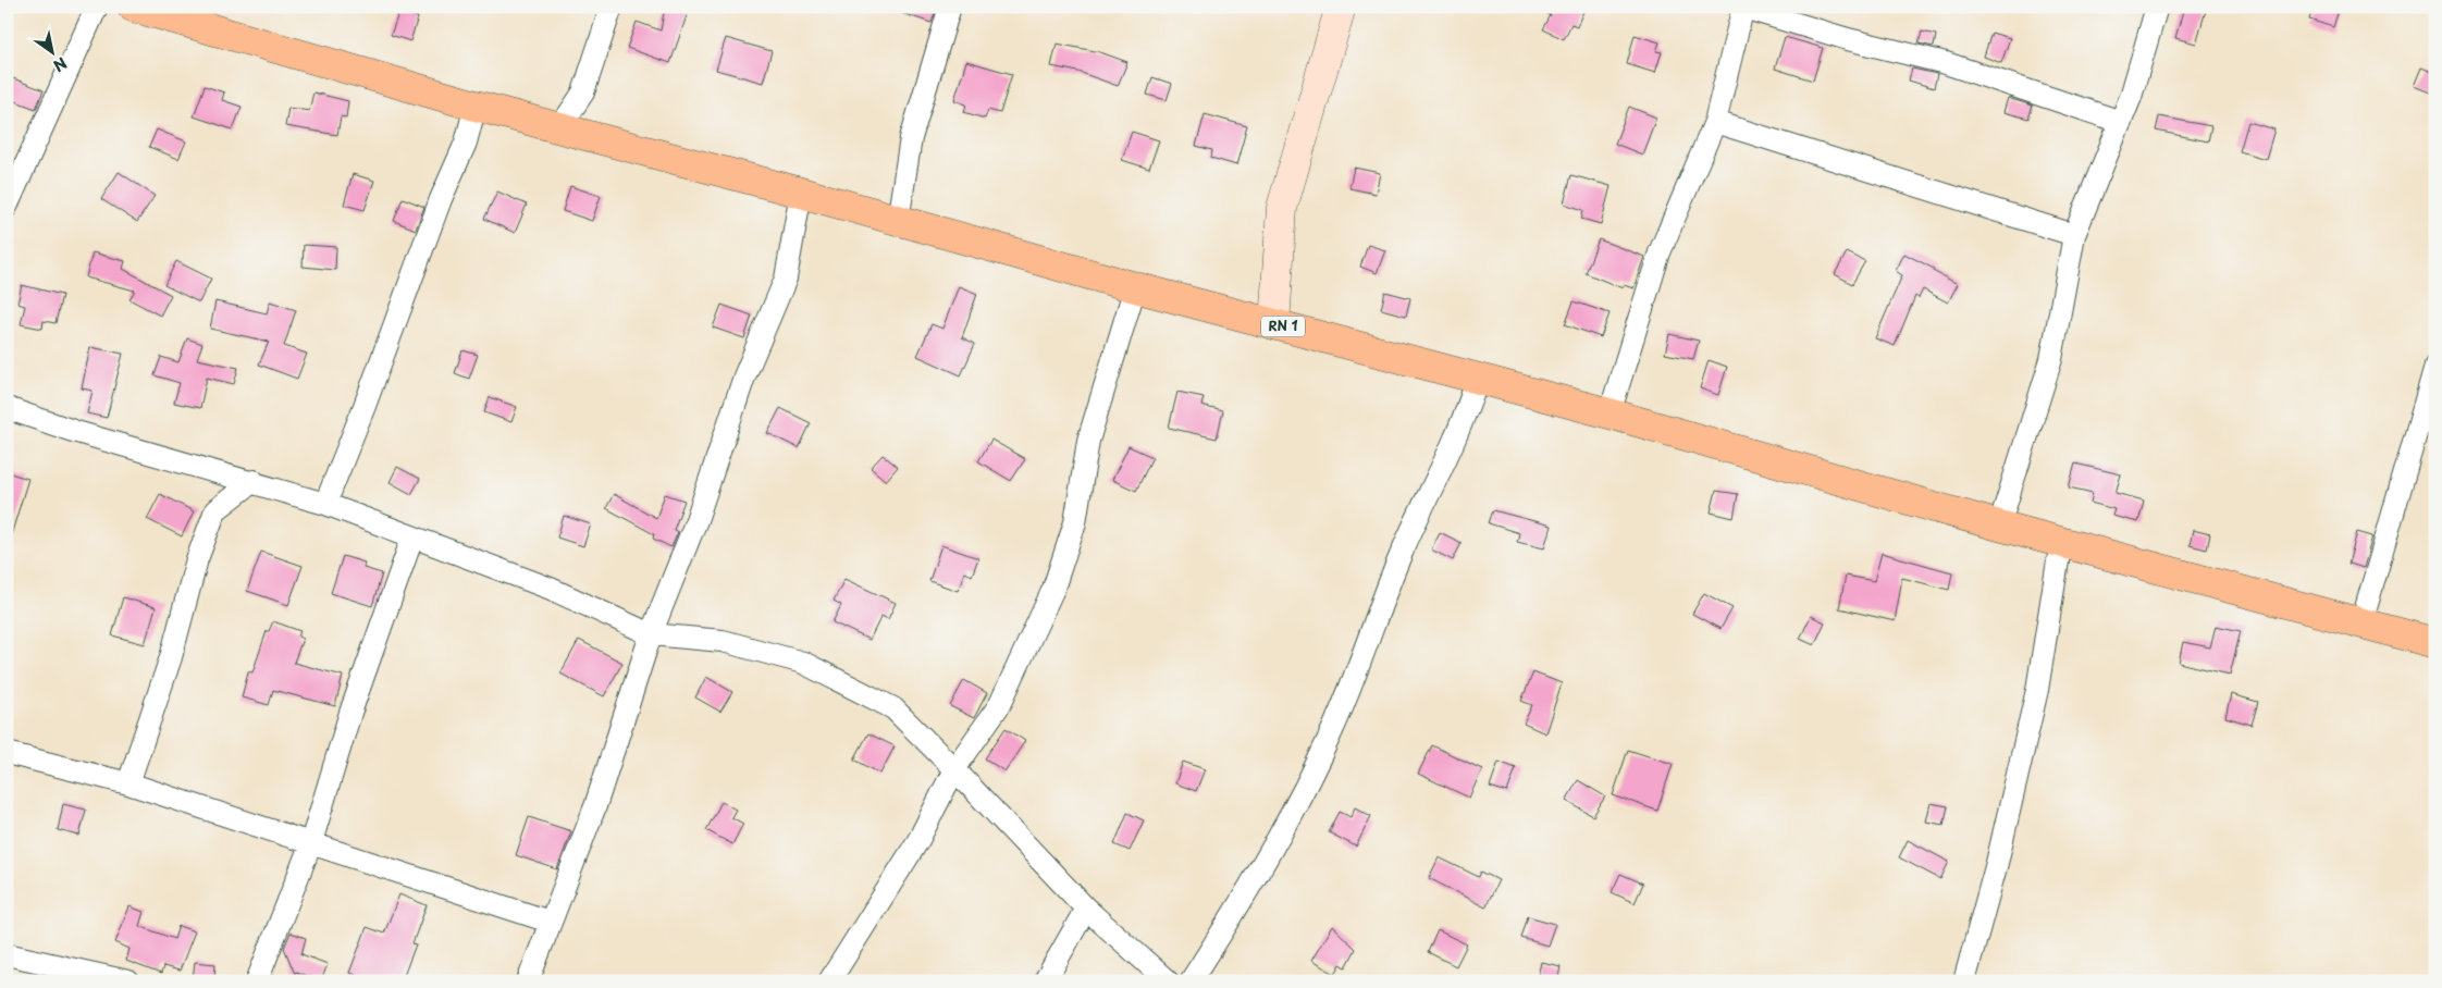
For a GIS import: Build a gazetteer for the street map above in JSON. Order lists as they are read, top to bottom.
{
  "streets": {
    "main road": ["RN 1"]
  },
  "north": "bottom right"
}
